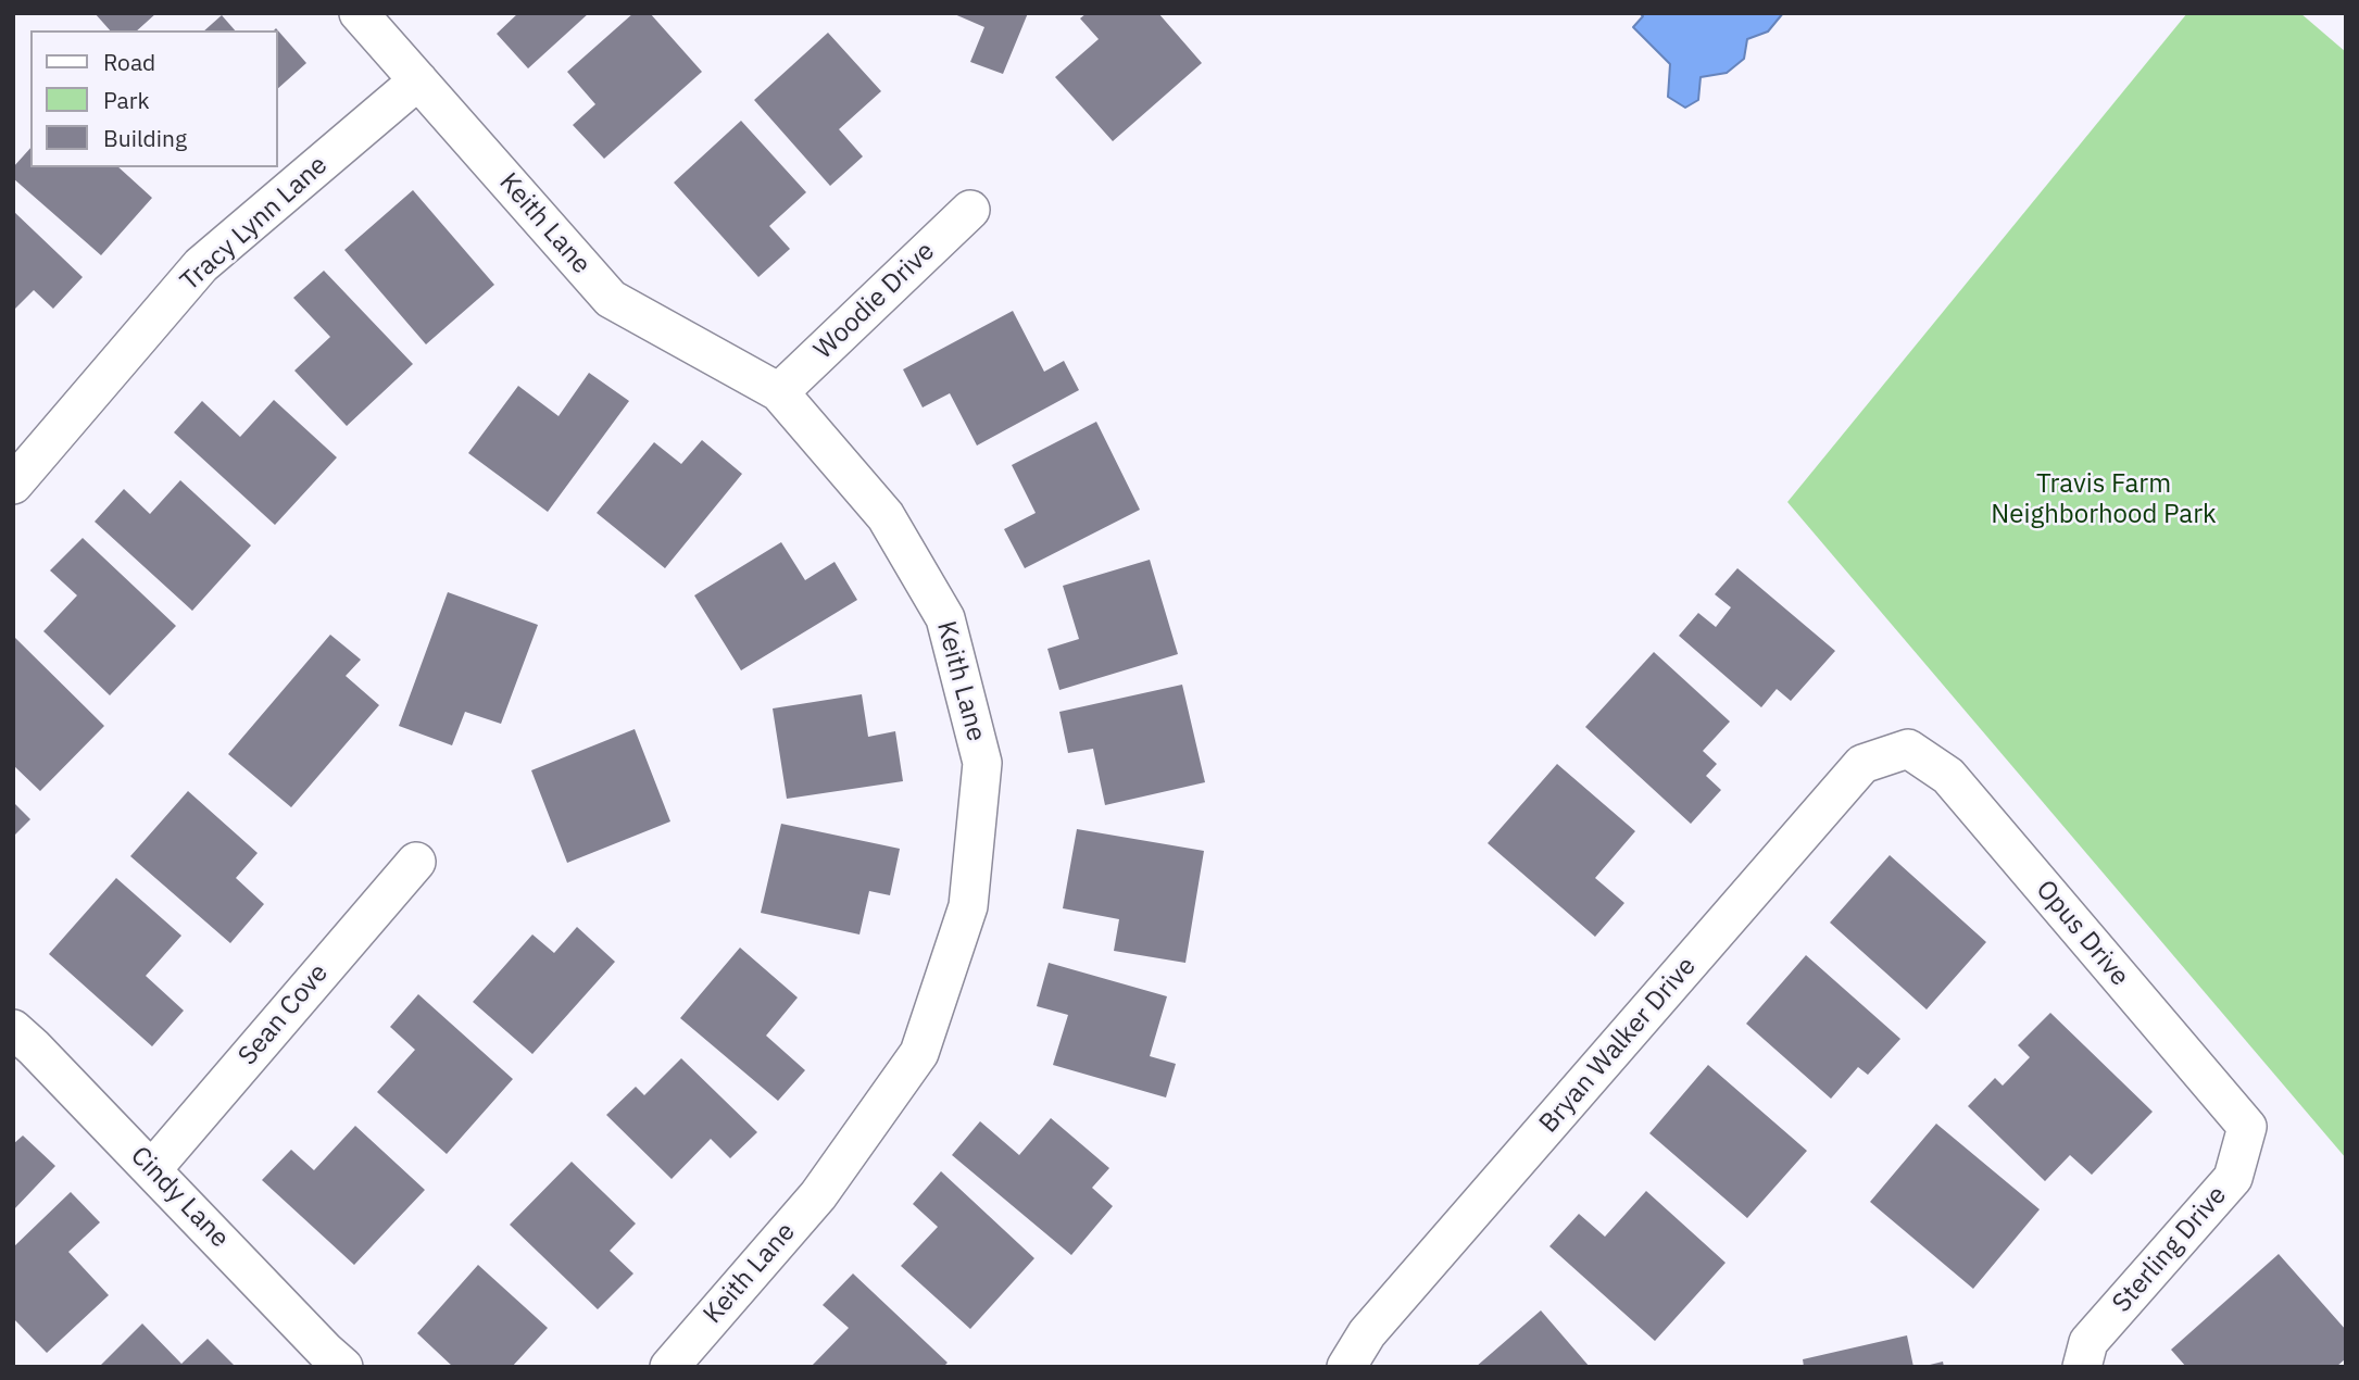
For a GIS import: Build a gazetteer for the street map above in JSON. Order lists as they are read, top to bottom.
{
  "streets": {
    "street": [
      "Tracy Lynn Lane",
      "Keith Lane",
      "Woodie Drive",
      "Opus Drive",
      "Sean Cove",
      "Bryan Walker Drive",
      "Cindy Lane",
      "Sterling Drive"
    ]
  },
  "crossings": [
    ["Tracy Lynn Lane", "Keith Lane"],
    ["Keith Lane", "Woodie Drive"],
    ["Opus Drive", "Bryan Walker Drive"],
    ["Opus Drive", "Sterling Drive"],
    ["Sean Cove", "Cindy Lane"]
  ],
  "parks": ["Travis Farm Neighborhood Park"],
  "legend": ["Road", "Park", "Building"]
}
